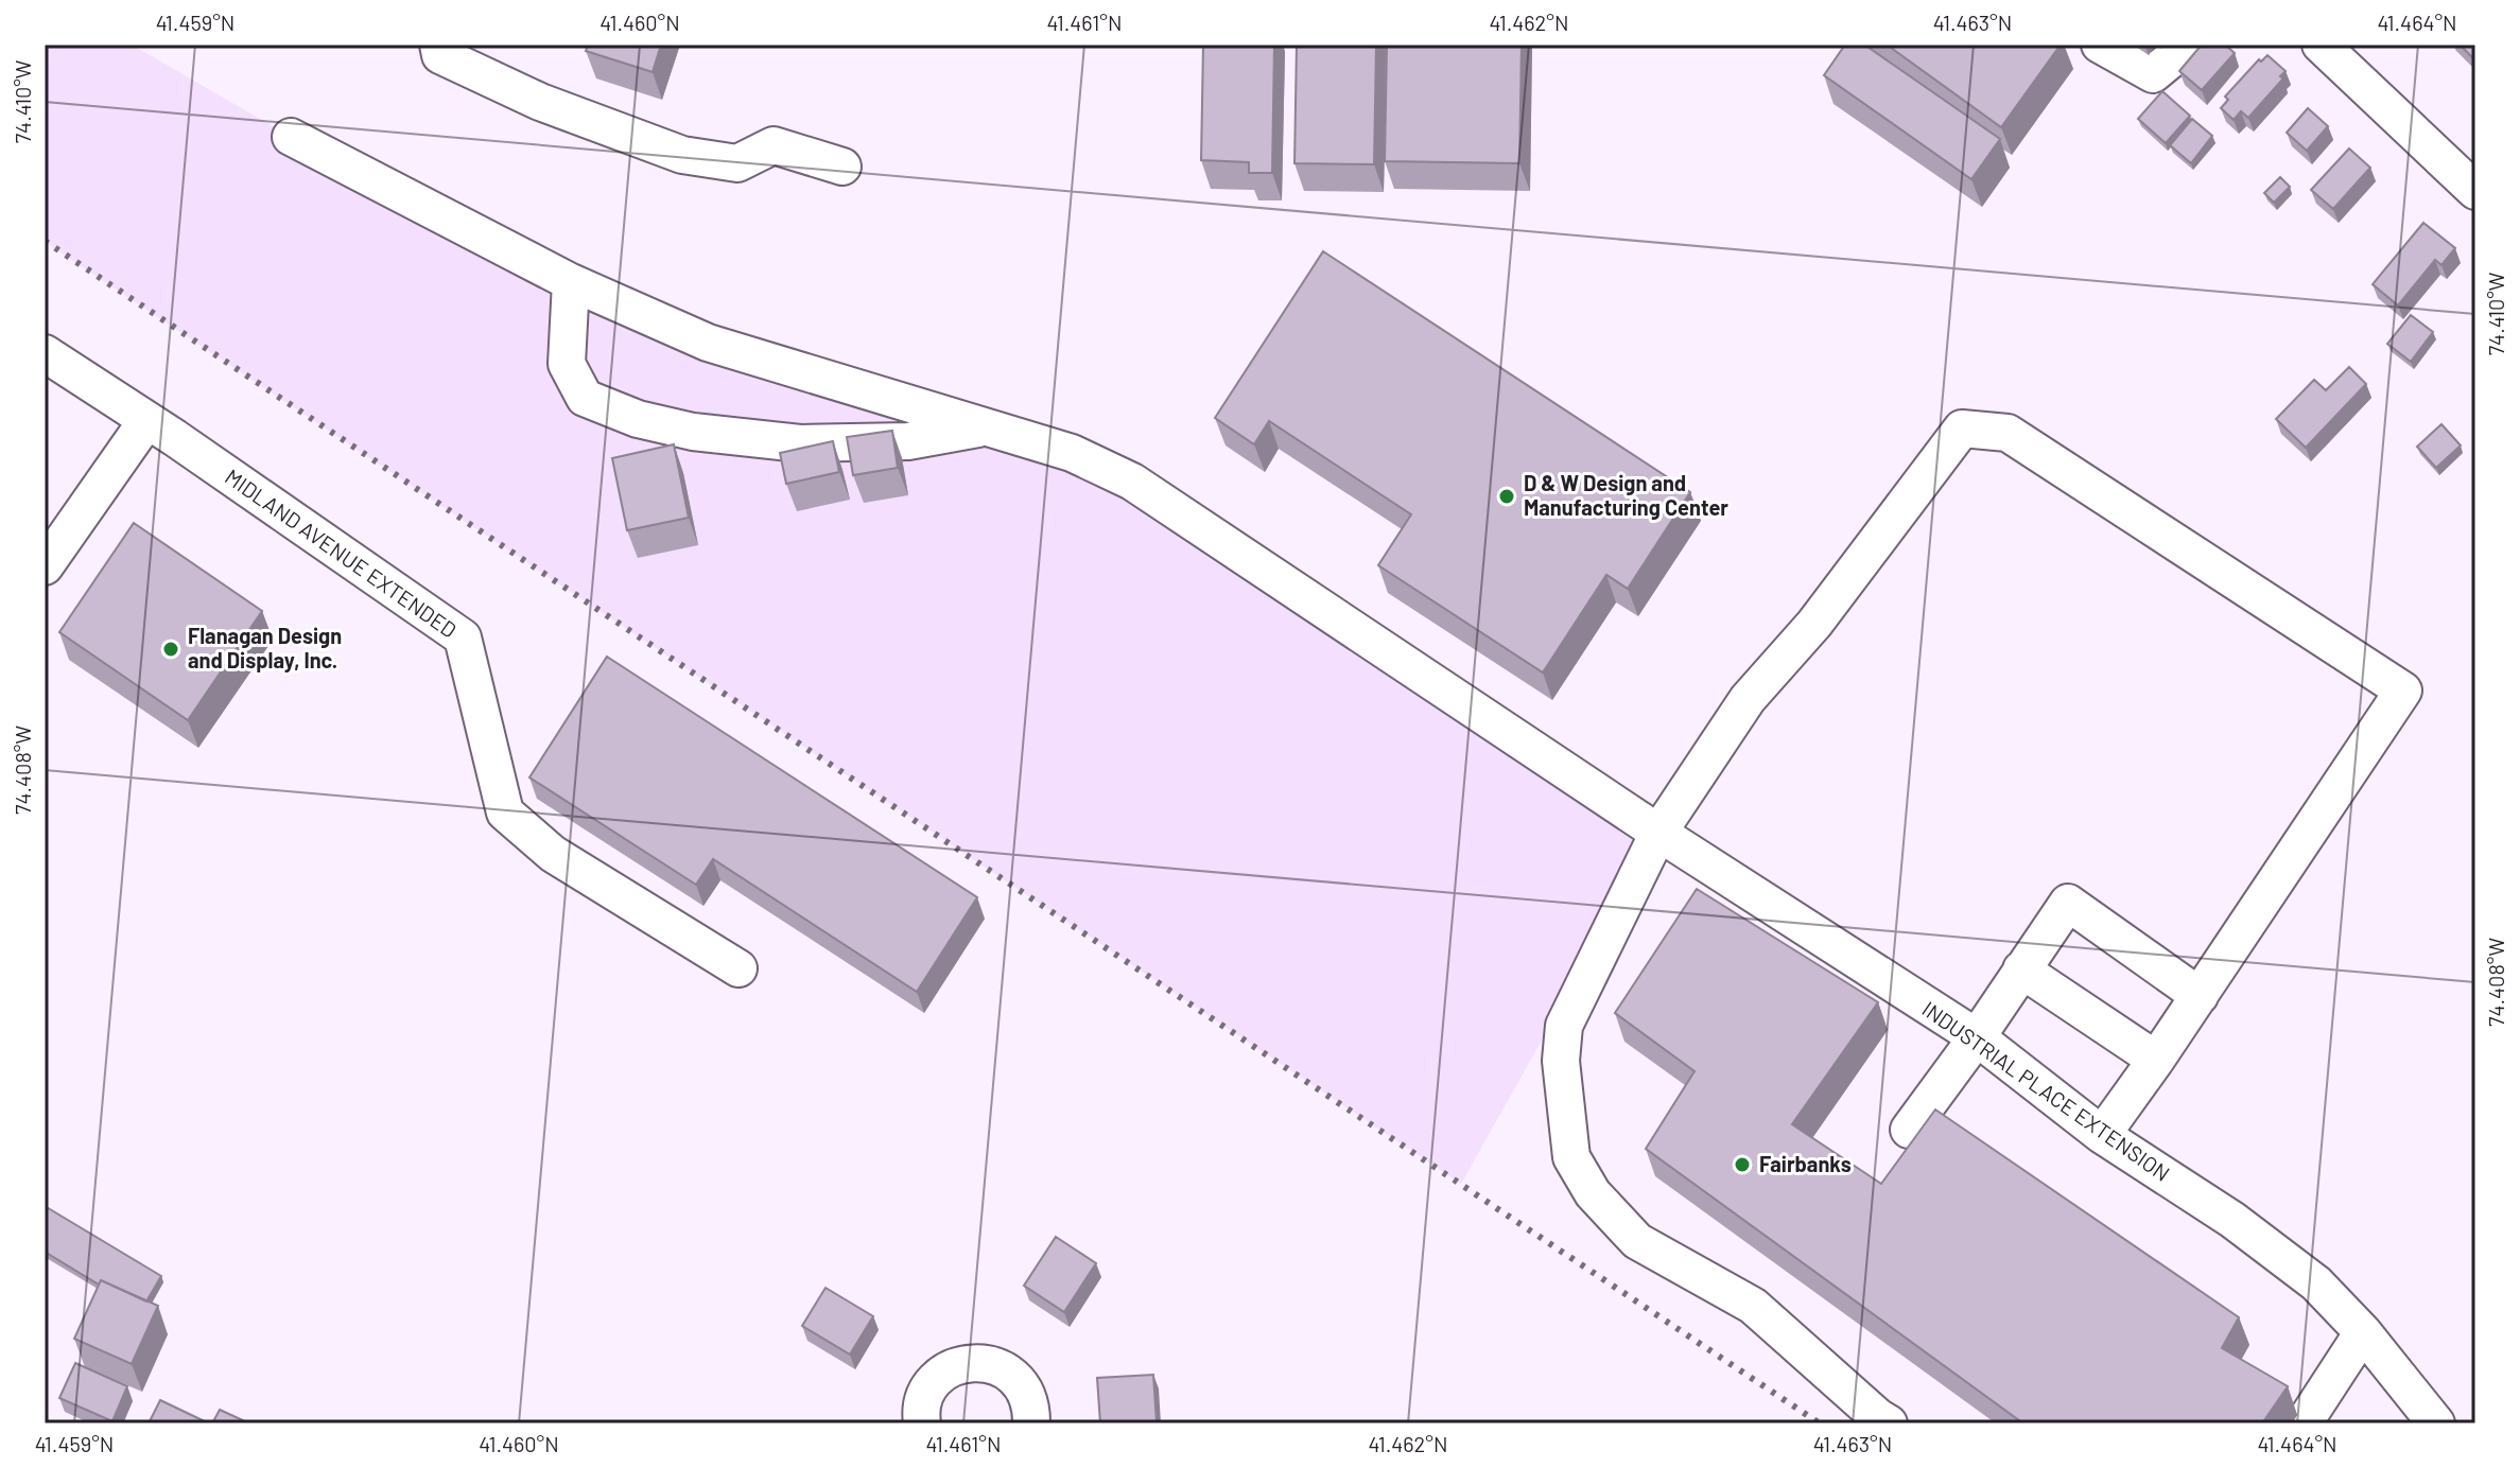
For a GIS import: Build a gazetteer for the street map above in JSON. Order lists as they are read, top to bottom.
{
  "streets": {
    "street": ["MIDLAND AVENUE EXTENDED", "INDUSTRIAL PLACE EXTENSION"]
  },
  "places": ["D & W Design and Manufacturing Center", "Flanagan Design and Display, Inc.", "Fairbanks"],
  "coordinates": [
    "41.459°N",
    "41.460°N",
    "41.461°N",
    "41.462°N",
    "41.463°N",
    "41.464°N",
    "74.410°W",
    "74.408°W"
  ]
}
